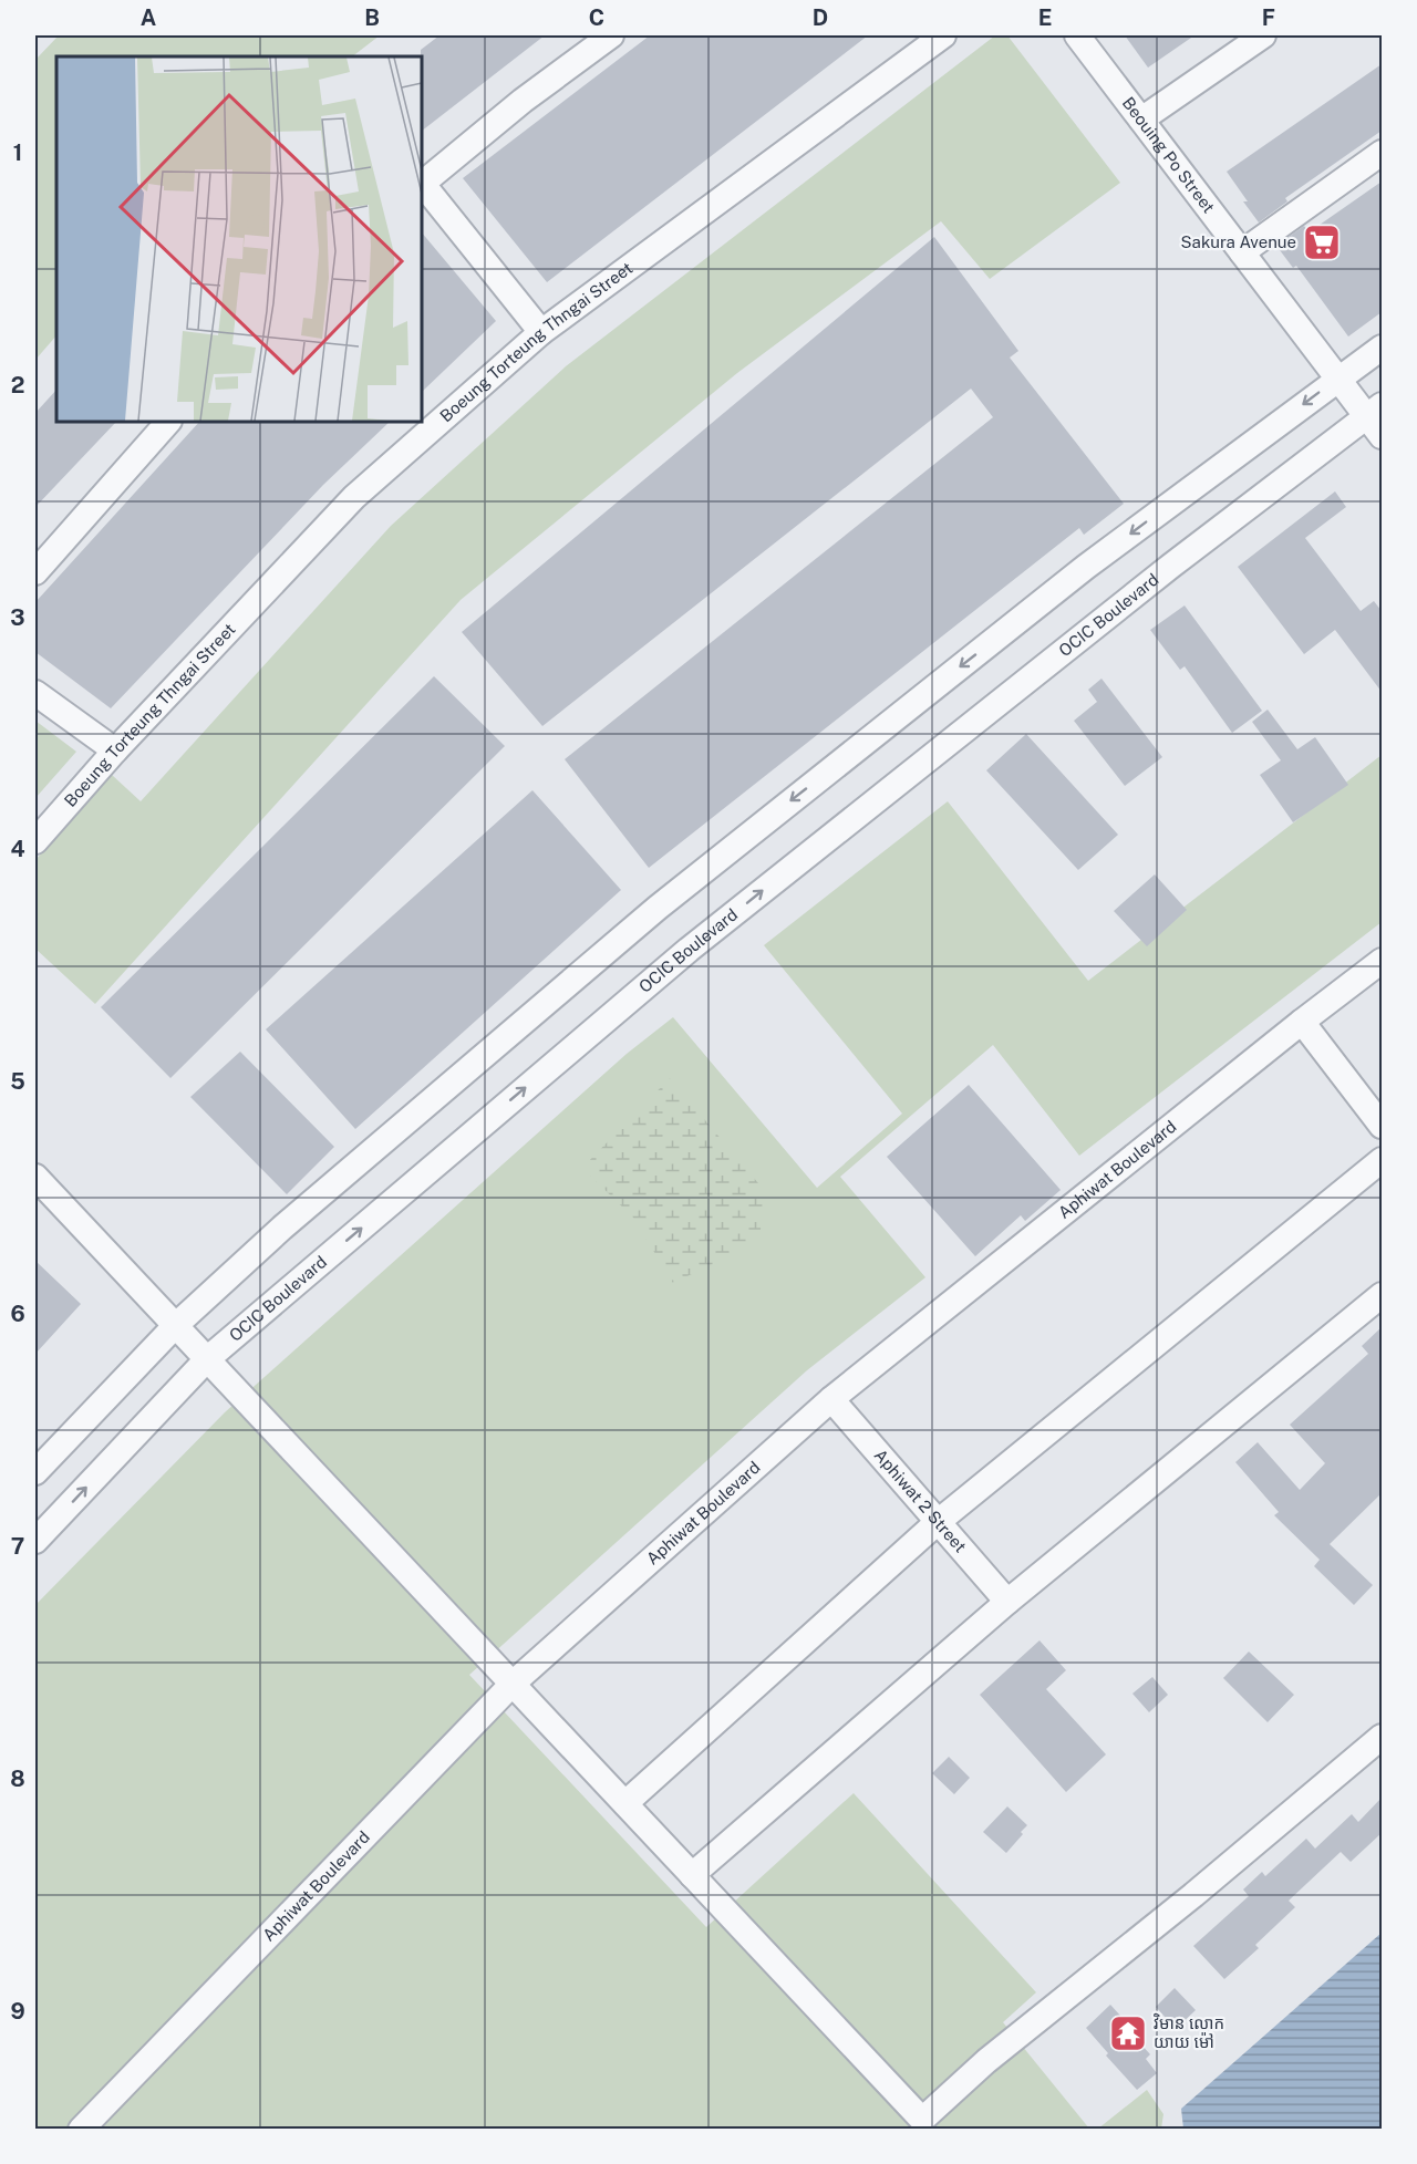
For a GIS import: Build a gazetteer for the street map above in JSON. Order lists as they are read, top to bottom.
{
  "streets": {
    "street": [
      "Beouing Po Street",
      "Boeung Torteung Thngai Street",
      "OCIC Boulevard",
      "Aphiwat Boulevard",
      "Aphiwat 2 Street"
    ]
  },
  "crossings": [
    ["Beouing Po Street", "OCIC Boulevard"],
    ["Aphiwat Boulevard", "Aphiwat 2 Street"]
  ],
  "places": {
    "supermarket": ["Sakura Avenue"],
    "temple": ["វិមាន លោក យាយ ម៉ៅ"]
  },
  "grid": {
    "columns": [
      "A",
      "B",
      "C",
      "D",
      "E",
      "F"
    ],
    "rows": [
      "1",
      "2",
      "3",
      "4",
      "5",
      "6",
      "7",
      "8",
      "9"
    ]
  }
}
